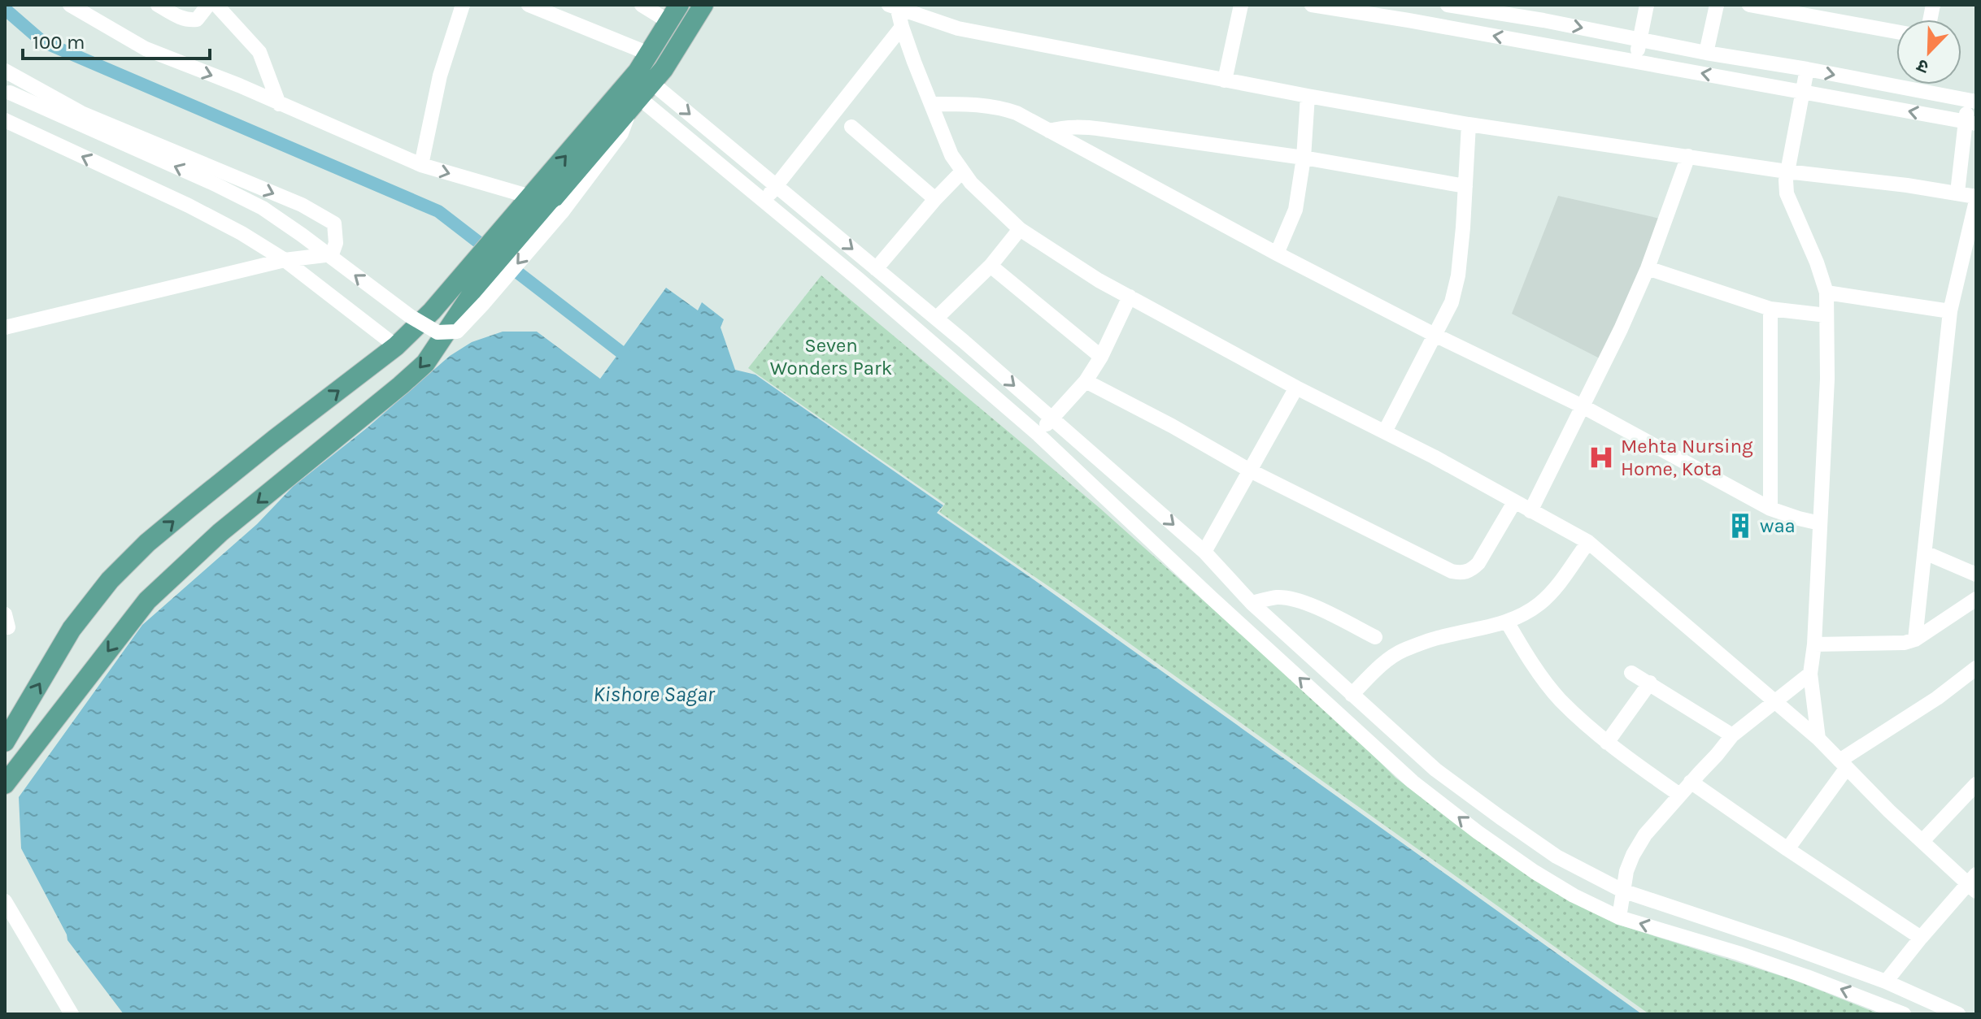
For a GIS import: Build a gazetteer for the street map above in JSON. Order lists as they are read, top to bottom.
{
  "water": ["Kishore Sagar"],
  "parks": ["Seven Wonders Park"],
  "places": {
    "hospital": ["Mehta Nursing Home, Kota"],
    "building": ["waa"]
  },
  "scale_bar": "100 m",
  "north": "bottom left"
}
